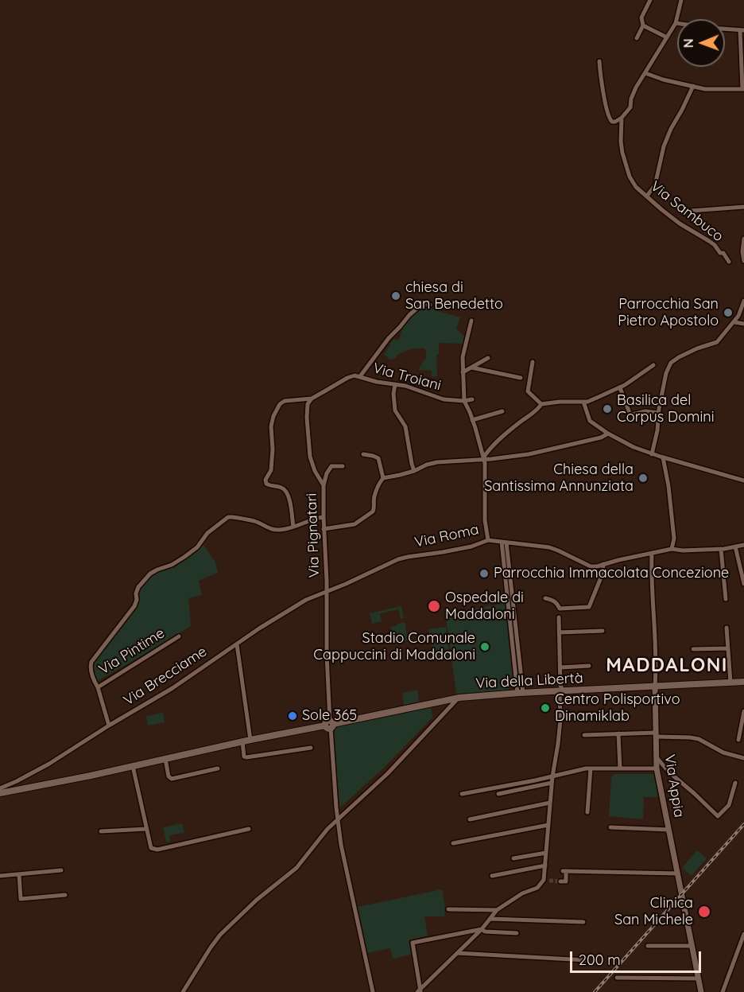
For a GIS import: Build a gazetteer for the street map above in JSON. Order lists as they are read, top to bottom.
{
  "streets": {
    "main road": ["Via della Libertà"],
    "street": [
      "Via Sambuco",
      "Via Troiani",
      "Via Pignatari",
      "Via Roma",
      "Via Pintime",
      "Via Brecciame",
      "Via Appia"
    ]
  },
  "crossings": [
    ["Via Troiani", "Via Pignatari"],
    ["Via Pignatari", "Via Roma"],
    ["Via Pignatari", "Via Pintime"],
    ["Via Pignatari", "Via Brecciame"],
    ["Via Pignatari", "Via della Libertà"],
    ["Via Roma", "Via Brecciame"],
    ["Via Roma", "Via Appia"],
    ["Via Pintime", "Via Brecciame"],
    ["Via della Libertà", "Via Appia"]
  ],
  "districts": ["MADDALONI"],
  "places": [
    "chiesa di San Benedetto",
    "Parrocchia San Pietro Apostolo",
    "Basilica del Corpus Domini",
    "Chiesa della Santissima Annunziata",
    "Parrocchia Immacolata Concezione",
    "Ospedale di Maddaloni",
    "Stadio Comunale Cappuccini di Maddaloni",
    "Centro Polisportivo Dinamiklab",
    "Sole 365",
    "Clinica San Michele"
  ],
  "scale_bar": "200 m",
  "north": "left"
}
